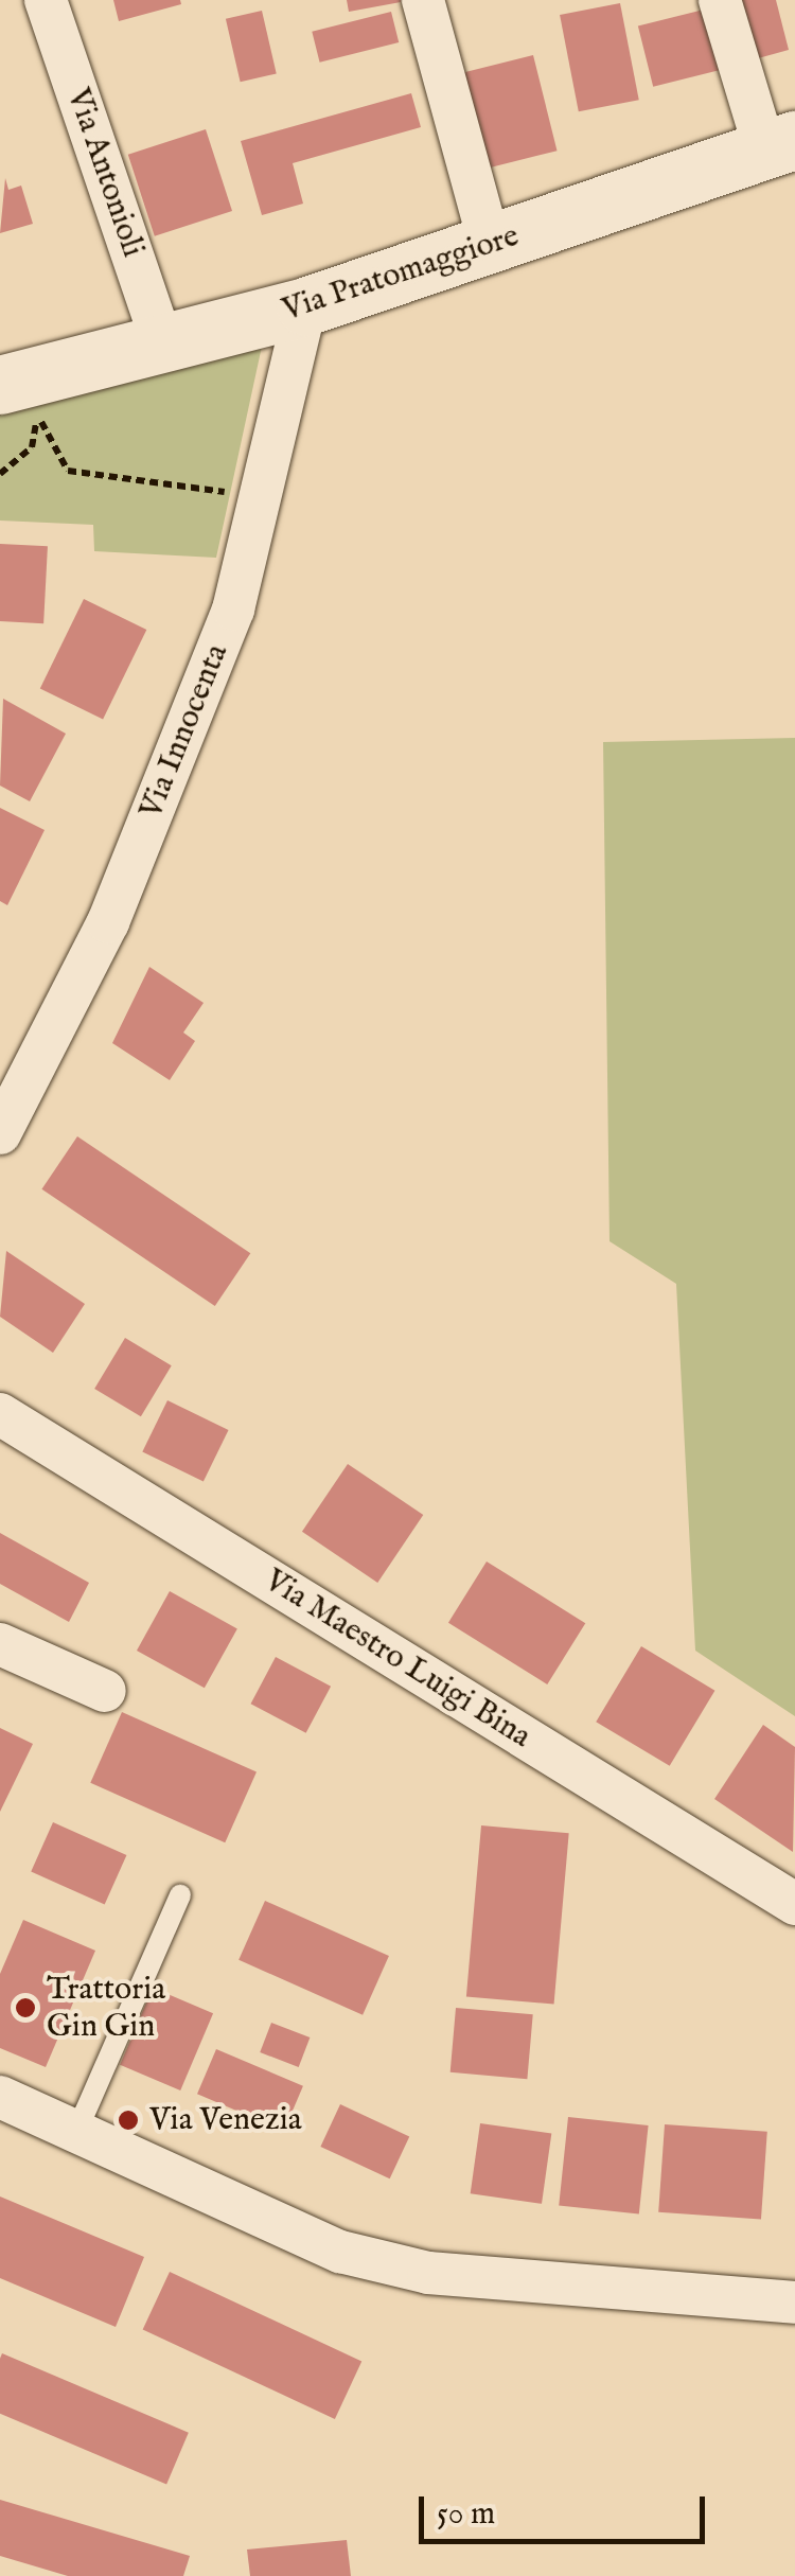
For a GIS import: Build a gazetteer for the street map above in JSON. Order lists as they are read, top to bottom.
{
  "streets": {
    "street": [
      "Via Antonioli",
      "Via Pratomaggiore",
      "Via Innocenta",
      "Via Maestro Luigi Bina"
    ]
  },
  "crossings": [
    ["Via Antonioli", "Via Pratomaggiore"],
    ["Via Pratomaggiore", "Via Innocenta"]
  ],
  "places": ["Trattoria Gin Gin", "Via Venezia"],
  "scale_bar": "50 m"
}
